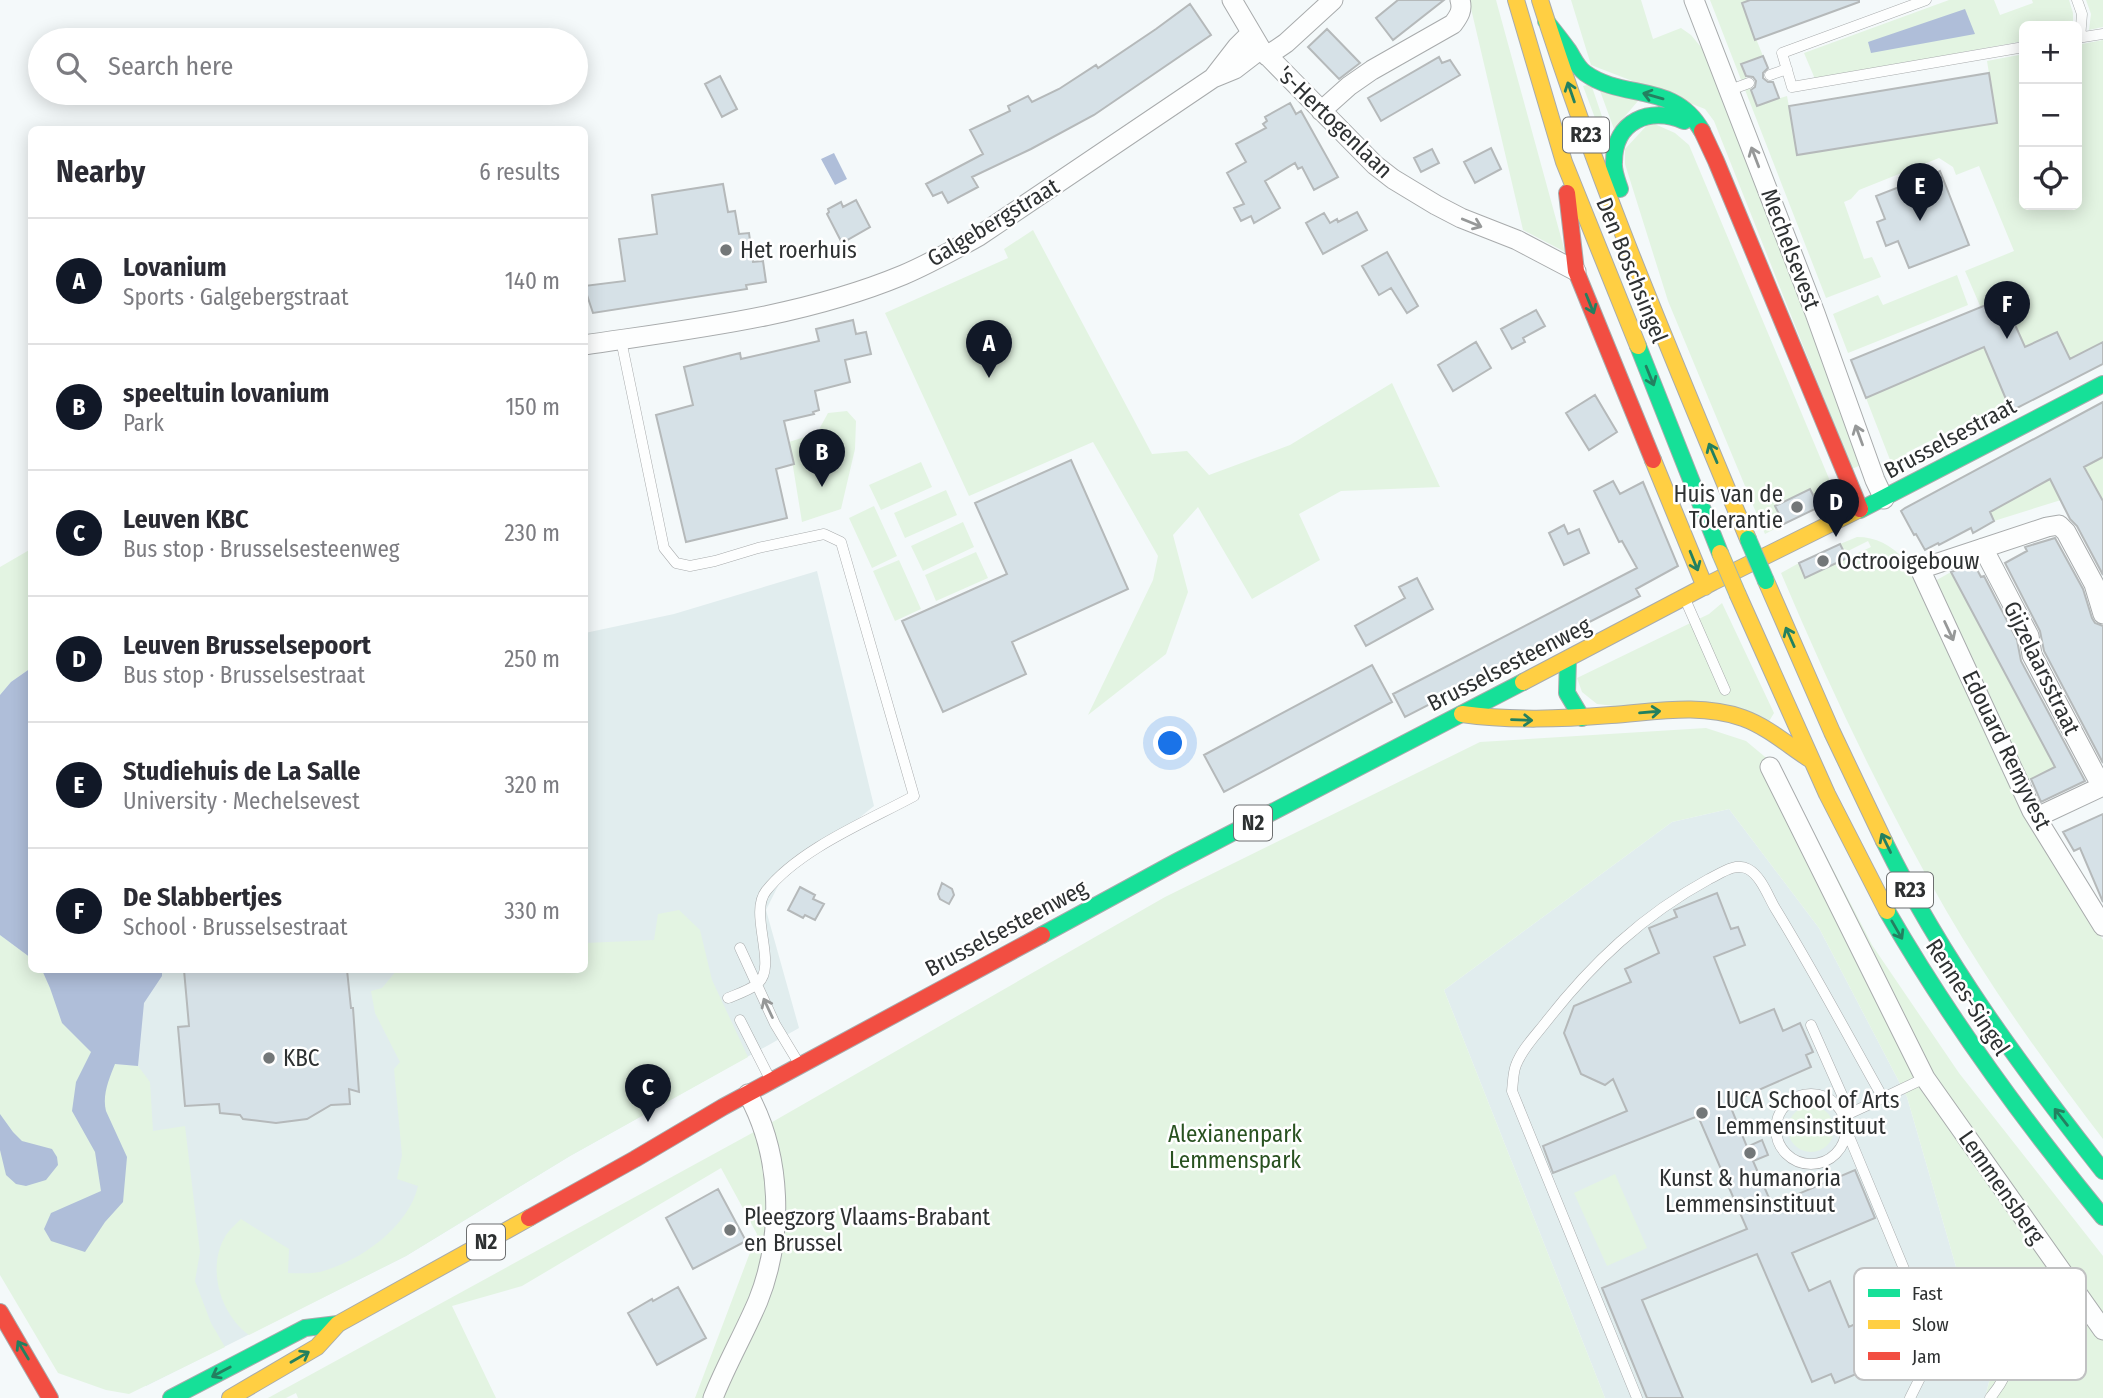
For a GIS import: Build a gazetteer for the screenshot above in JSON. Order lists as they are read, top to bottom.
{
  "streets": {
    "main road": [
      "R23",
      "Den Boschsingel",
      "Brusselsestraat",
      "Brusselsesteenweg",
      "N2",
      "Rennes-Singel"
    ],
    "street": [
      "'s-Hertogenlaan",
      "Galgebergstraat",
      "Mechelsevest",
      "Gijzelaarsstraat",
      "Edouard Remyvest",
      "Lemmensberg"
    ]
  },
  "crossings": [
    ["'s-Hertogenlaan", "Galgebergstraat"],
    ["Mechelsevest", "Brusselsestraat"],
    ["Den Boschsingel", "Rennes-Singel"],
    ["Brusselsestraat", "Brusselsesteenweg"],
    ["Gijzelaarsstraat", "Edouard Remyvest"]
  ],
  "one_way": ["'s-Hertogenlaan", "Mechelsevest", "Edouard Remyvest"],
  "parks": ["Alexianenpark Lemmenspark"],
  "places": [
    "Het roerhuis",
    "Huis van de Tolerantie",
    "Octrooigebouw",
    "KBC",
    "LUCA School of Arts Lemmensinstituut",
    "Kunst & humanoria Lemmensinstituut",
    "Pleegzorg Vlaams-Brabant en Brussel"
  ],
  "legend": ["Fast", "Slow", "Jam"],
  "page": {
    "map_buttons": ["+", "−"],
    "search": "Search here",
    "heading": ["Nearby", "6 results"],
    "pins": [
      "E",
      "F",
      "A",
      "B",
      "D",
      "C"
    ],
    "list": [
      {
        "mark": "A",
        "name": "Lovanium",
        "note": "Sports · Galgebergstraat",
        "value": "140 m"
      },
      {
        "mark": "B",
        "name": "speeltuin lovanium",
        "note": "Park",
        "value": "150 m"
      },
      {
        "mark": "C",
        "name": "Leuven KBC",
        "note": "Bus stop · Brusselsesteenweg",
        "value": "230 m"
      },
      {
        "mark": "D",
        "name": "Leuven Brusselsepoort",
        "note": "Bus stop · Brusselsestraat",
        "value": "250 m"
      },
      {
        "mark": "E",
        "name": "Studiehuis de La Salle",
        "note": "University · Mechelsevest",
        "value": "320 m"
      },
      {
        "mark": "F",
        "name": "De Slabbertjes",
        "note": "School · Brusselsestraat",
        "value": "330 m"
      }
    ]
  }
}
